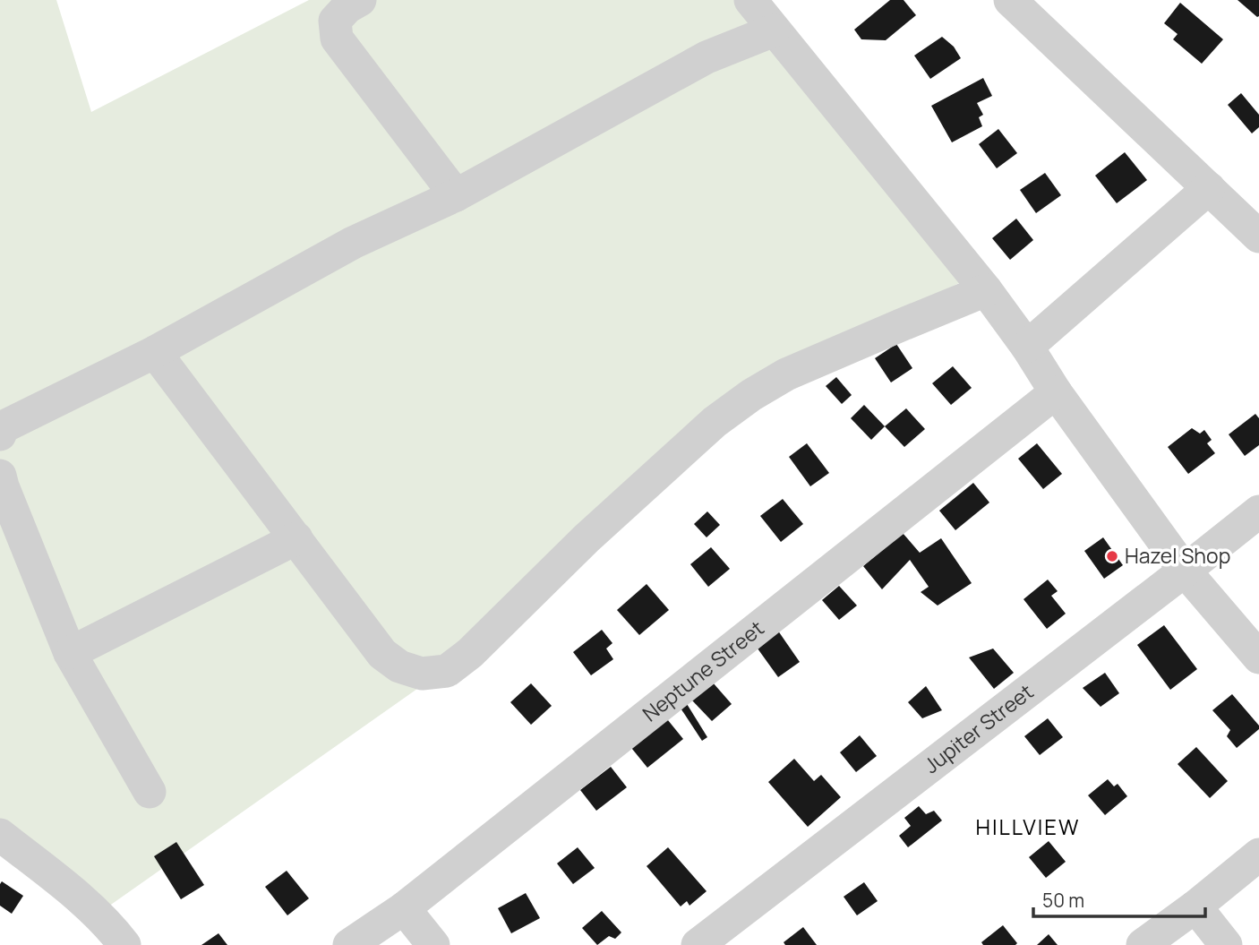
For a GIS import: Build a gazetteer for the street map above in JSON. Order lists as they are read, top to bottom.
{
  "streets": {
    "street": ["Neptune Street", "Jupiter Street"]
  },
  "districts": ["HILLVIEW"],
  "places": ["Hazel Shop"],
  "scale_bar": "50 m"
}
